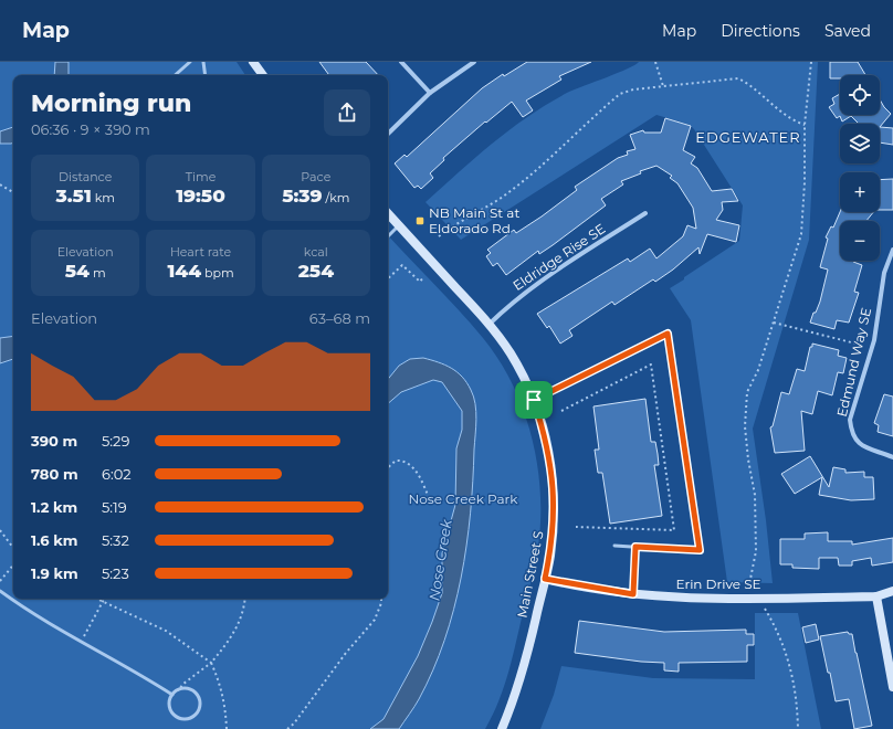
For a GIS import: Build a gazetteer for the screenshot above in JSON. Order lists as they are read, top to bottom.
{
  "streets": {
    "main road": ["Main Street S", "Erin Drive SE"],
    "street": ["Eldridge Rise SE", "Edmund Way SE"]
  },
  "crossings": [
    ["Eldridge Rise SE", "Main Street S"],
    ["Main Street S", "Erin Drive SE"]
  ],
  "districts": ["EDGEWATER"],
  "water": ["Nose Creek"],
  "parks": ["Nose Creek Park"],
  "places": {
    "transit": ["NB Main St at Eldorado Rd"]
  },
  "page": {
    "header": "Map",
    "nav": ["Map", "Directions", "Saved"],
    "map_buttons": ["+", "−"],
    "heading": ["Morning run", "06:36 · 9 × 390 m"],
    "stats": [
      ["Distance", "3.51 km"],
      ["Time", "19:50"],
      ["Pace", "5:39 /km"],
      ["Elevation", "54 m"],
      ["Heart rate", "144 bpm"],
      ["kcal", "254"]
    ],
    "chart": ["Elevation", "63–68 m"],
    "list": [
      {
        "name": "390 m",
        "note": "5:29"
      },
      {
        "name": "780 m",
        "note": "6:02"
      },
      {
        "name": "1.2 km",
        "note": "5:19"
      },
      {
        "name": "1.6 km",
        "note": "5:32"
      },
      {
        "name": "1.9 km",
        "note": "5:23"
      }
    ]
  }
}
